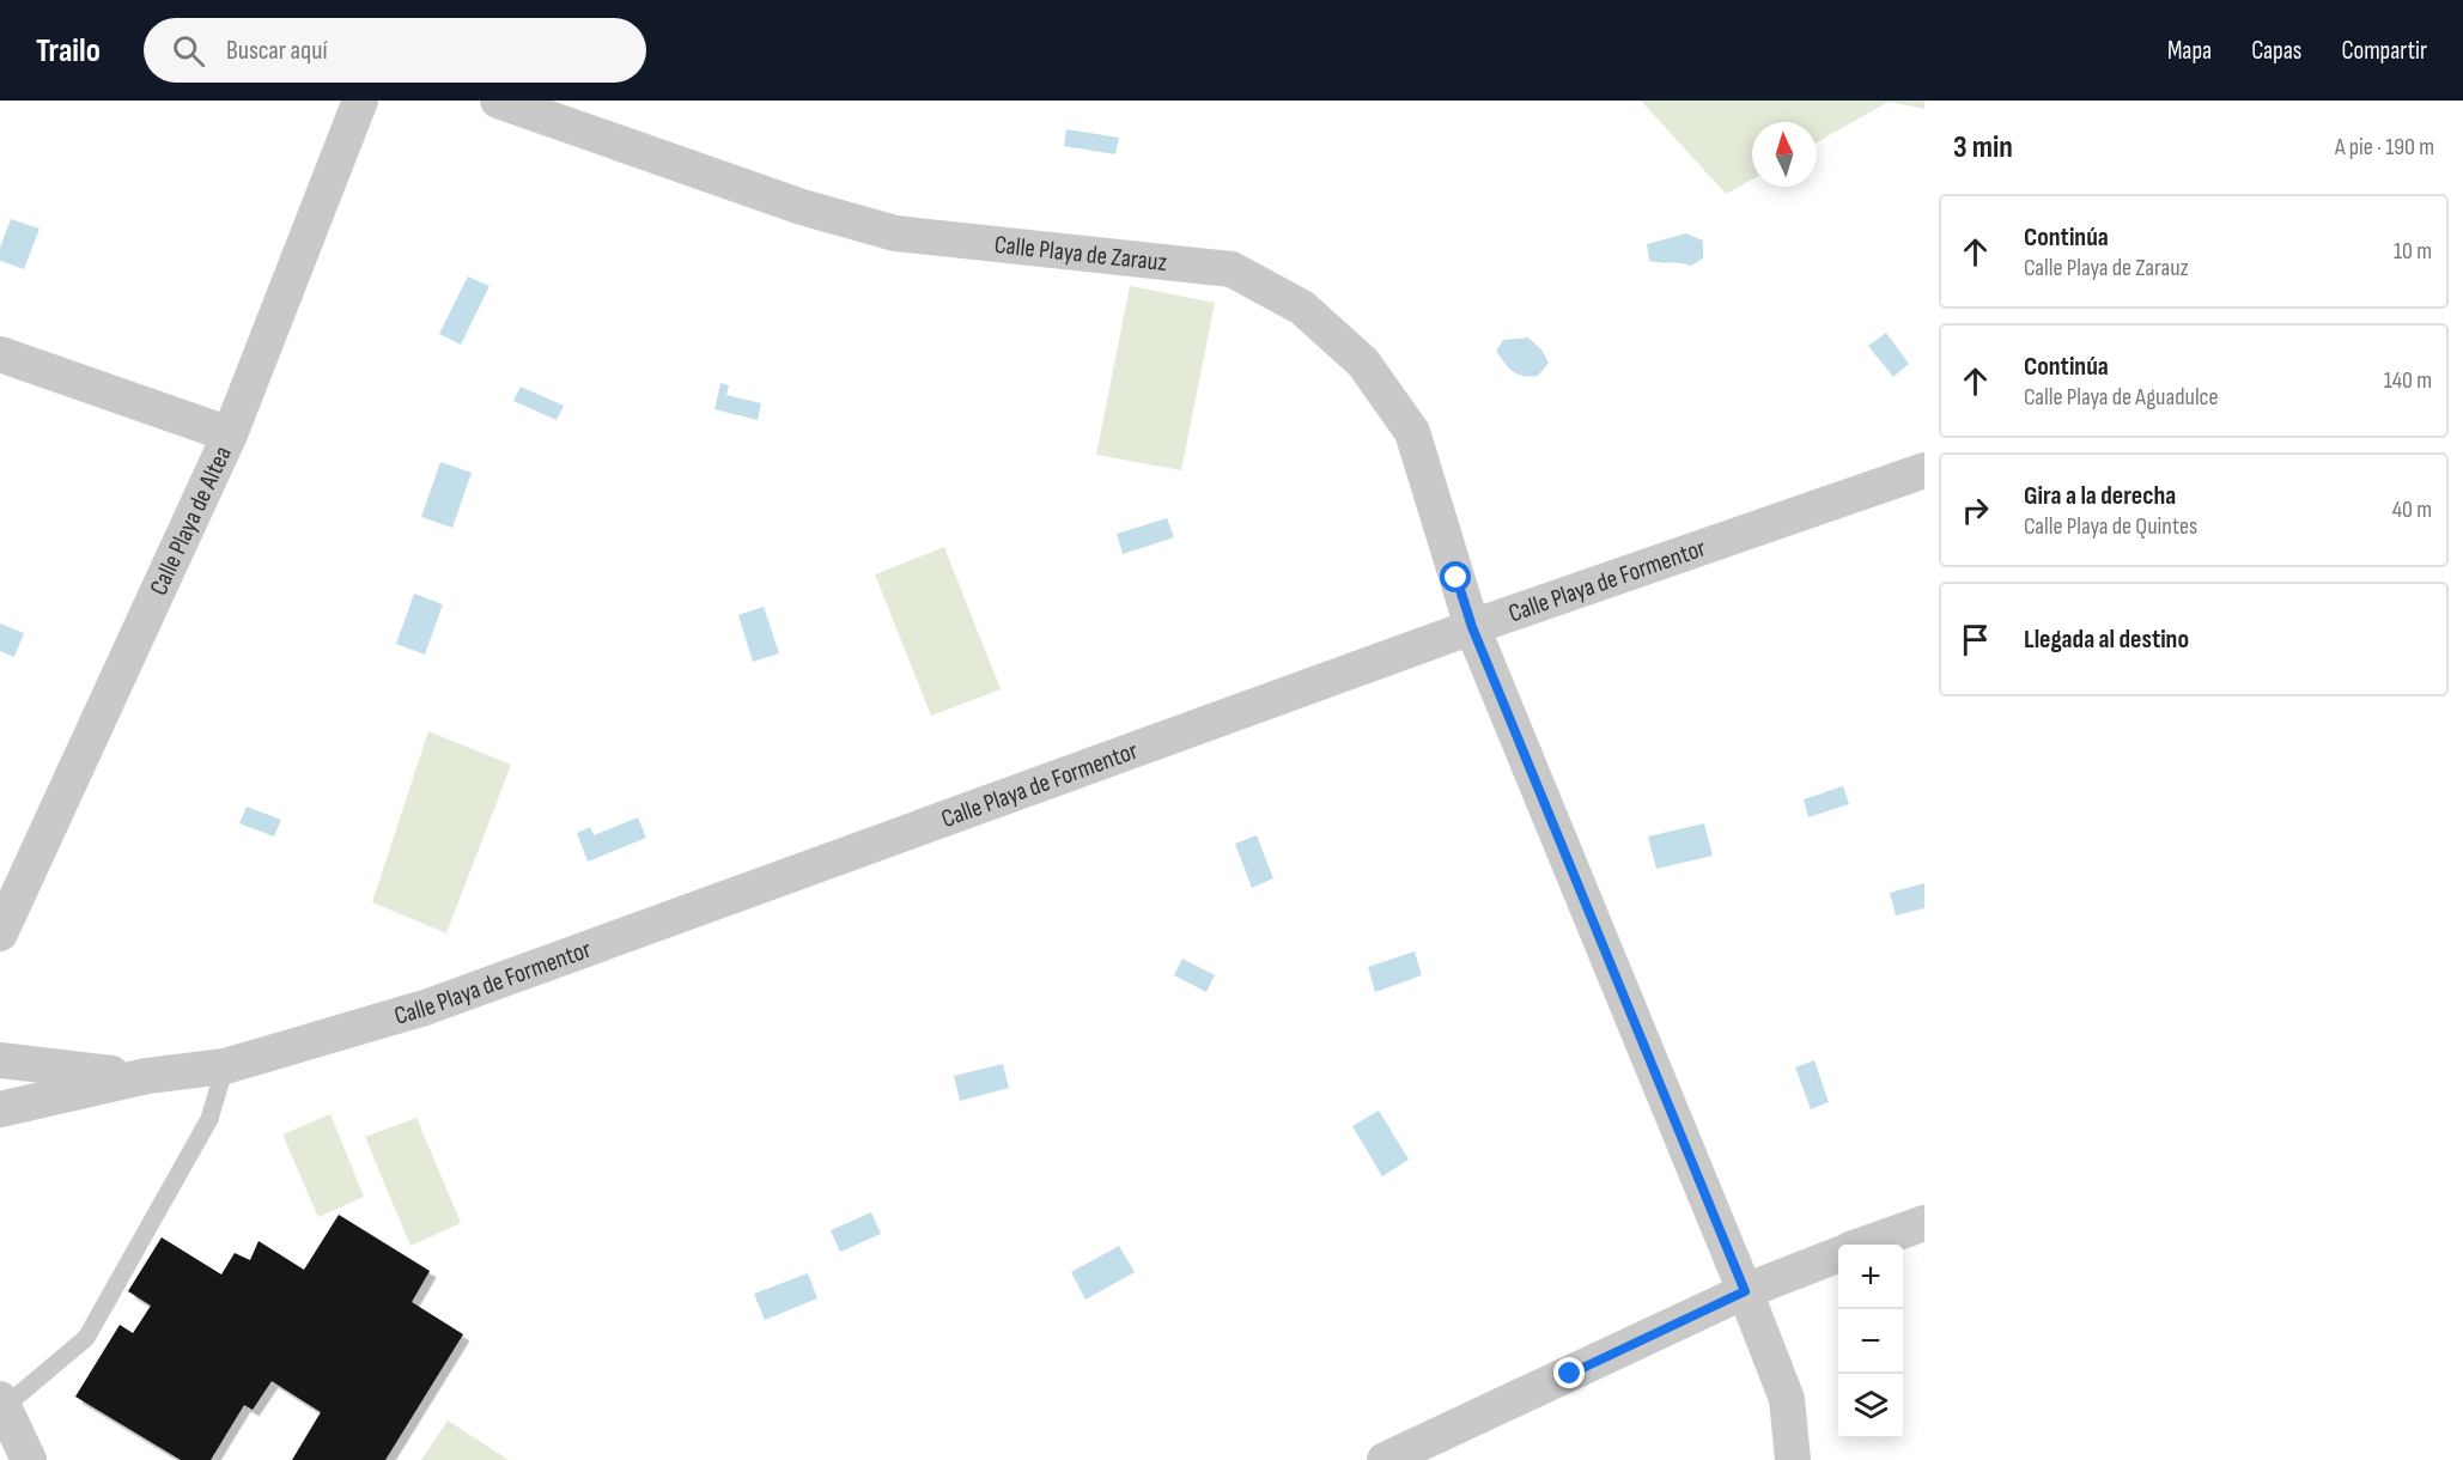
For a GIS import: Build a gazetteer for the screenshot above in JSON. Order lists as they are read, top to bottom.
{
  "streets": {
    "street": ["Calle Playa de Zarauz", "Calle Playa de Altea", "Calle Playa de Formentor"]
  },
  "crossings": [
    ["Calle Playa de Zarauz", "Calle Playa de Formentor"]
  ],
  "north": "top",
  "page": {
    "header": "Trailo",
    "search": "Buscar aquí",
    "nav": ["Mapa", "Capas", "Compartir"],
    "heading": ["3 min", "A pie · 190 m"],
    "list": [
      ["Continúa", "Calle Playa de Zarauz", "10 m"],
      ["Continúa", "Calle Playa de Aguadulce", "140 m"],
      ["Gira a la derecha", "Calle Playa de Quintes", "40 m"],
      "Llegada al destino"
    ],
    "map_buttons": ["+", "−"]
  }
}
